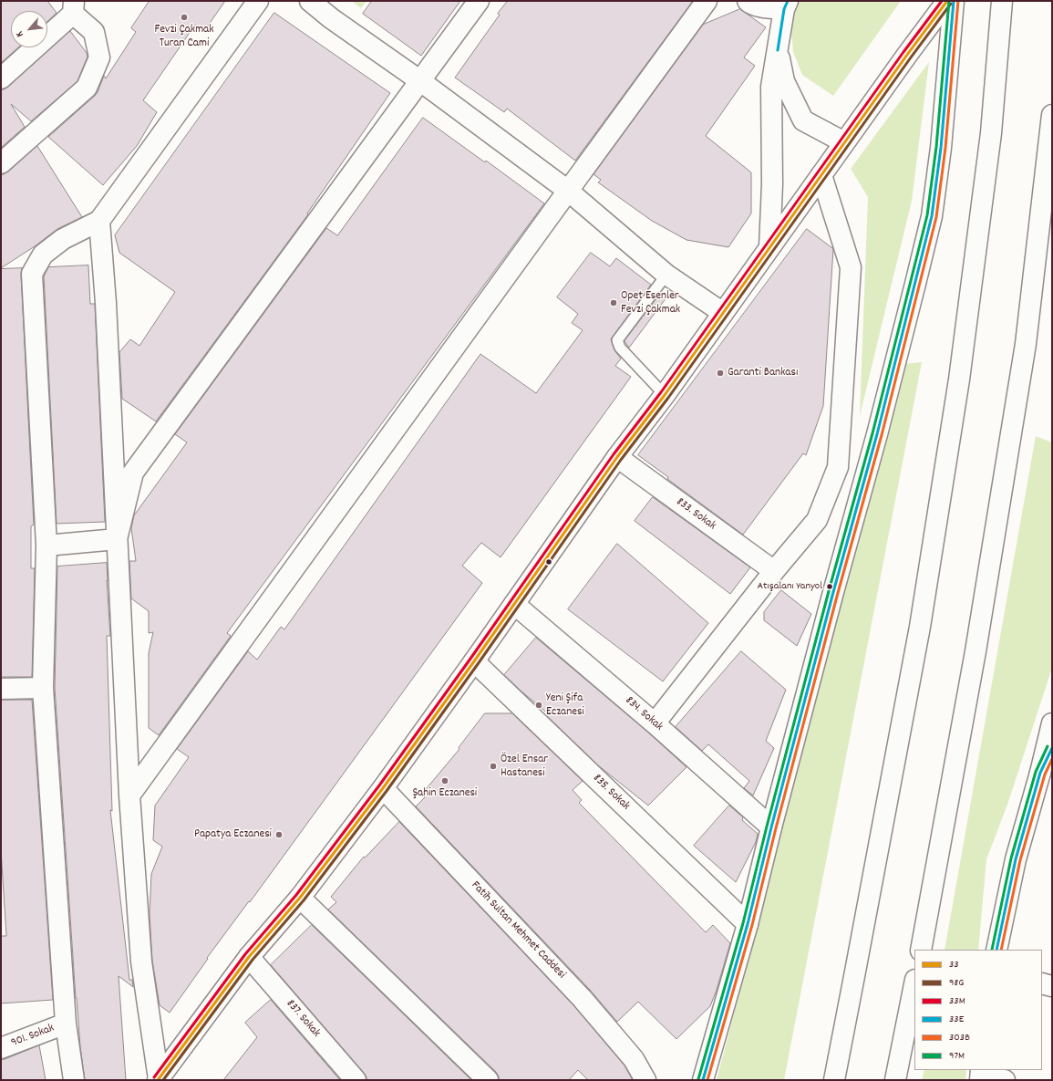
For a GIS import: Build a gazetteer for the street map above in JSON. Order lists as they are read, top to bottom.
{
  "streets": {
    "main road": [
      "833. Sokak",
      "834. Sokak",
      "835. Sokak",
      "Fatih Sultan Mehmet Caddesi",
      "837. Sokak",
      "901. Sokak"
    ]
  },
  "places": [
    "Fevzi Çakmak Turan Cami",
    "Opet Esenler Fevzi Çakmak",
    "Garanti Bankası",
    "Atışalanı Yanyol",
    "Yeni Şifa Eczanesi",
    "Özel Ensar Hastanesi",
    "Şahin Eczanesi",
    "Papatya Eczanesi"
  ],
  "lines": [
    "transit line 33",
    "transit line 33M",
    "transit line 33E",
    "transit line 303B",
    "transit line 97M",
    "transit line 98G"
  ],
  "legend": [
    "33",
    "98G",
    "33M",
    "33E",
    "303B",
    "97M"
  ],
  "north": "bottom left"
}
